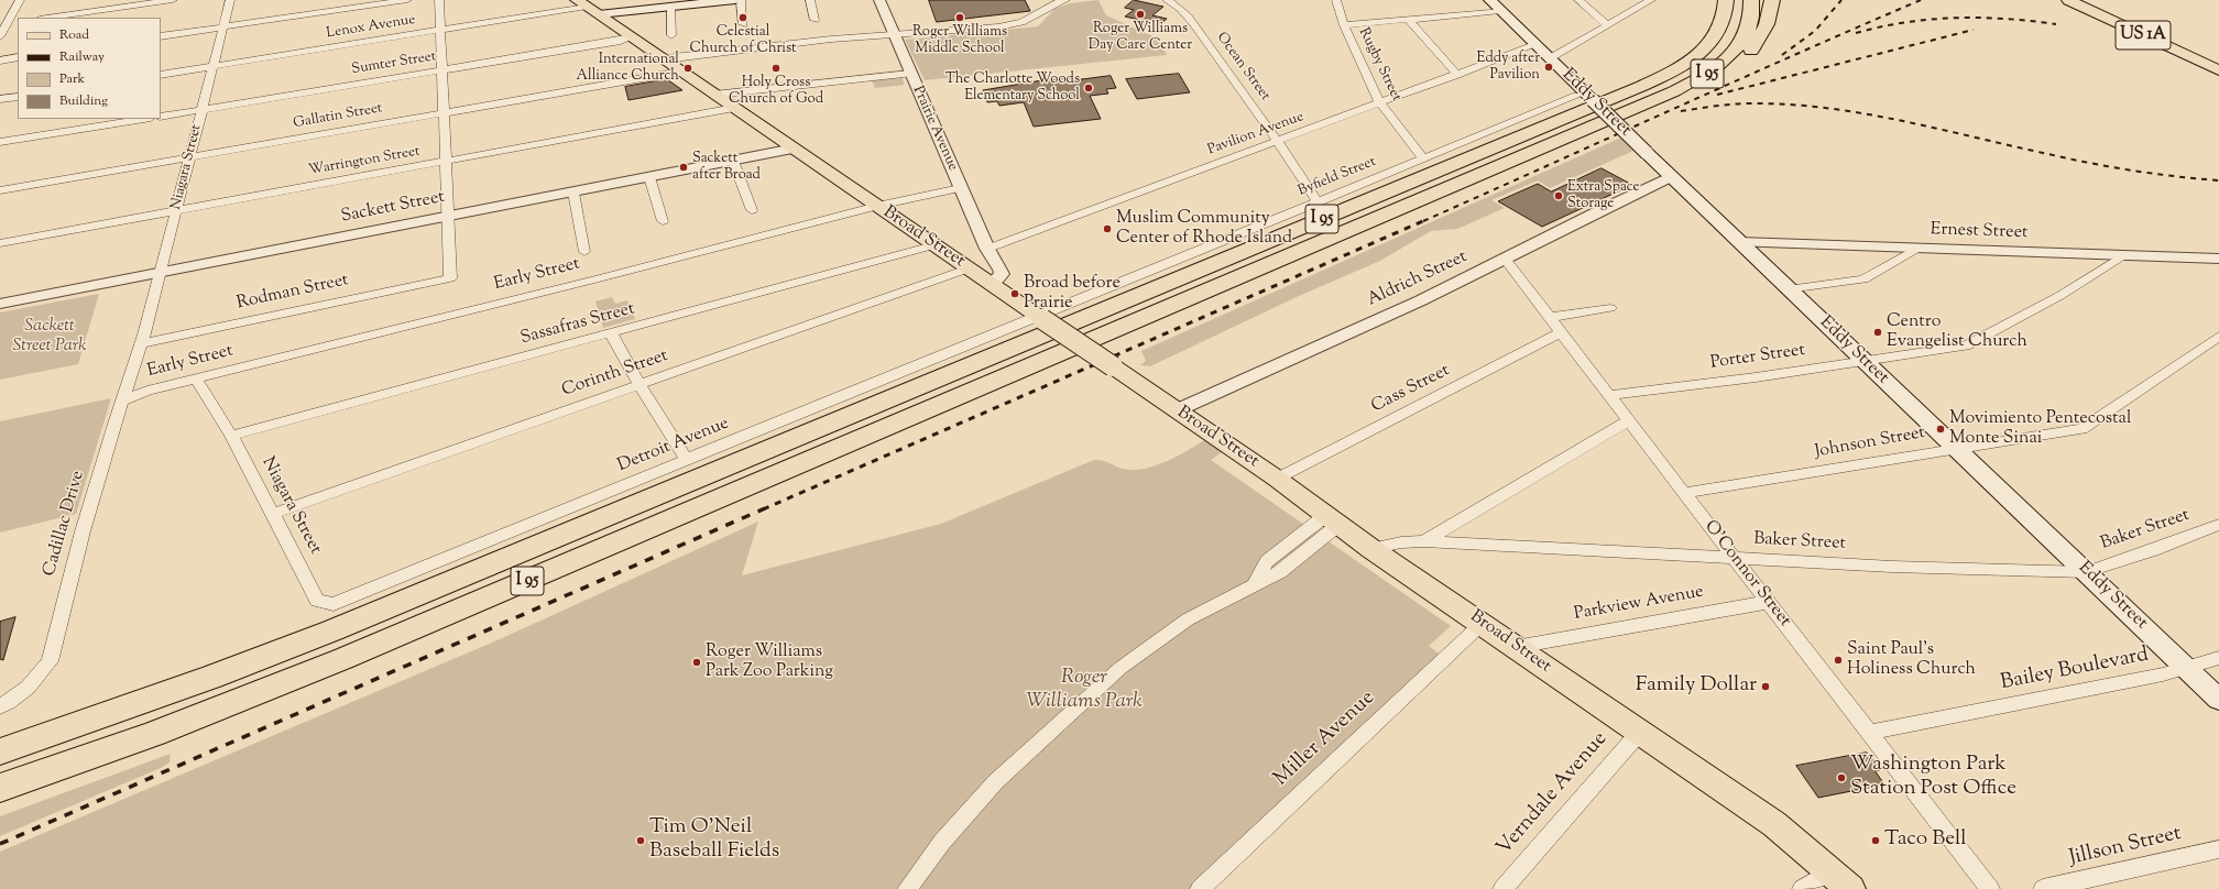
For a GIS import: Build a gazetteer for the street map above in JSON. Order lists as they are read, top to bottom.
{
  "streets": {
    "highway": ["I 95"],
    "main road": ["US 1A", "Eddy Street", "Broad Street"],
    "street": [
      "Lenox Avenue",
      "Sumter Street",
      "Rugby Street",
      "Ocean Street",
      "Gallatin Street",
      "Prairie Avenue",
      "Pavilion Avenue",
      "Warrington Street",
      "Niagara Street",
      "Byfield Street",
      "Sackett Street",
      "Ernest Street",
      "Early Street",
      "Aldrich Street",
      "Rodman Street",
      "Sassafras Street",
      "Porter Street",
      "Corinth Street",
      "Cass Street",
      "Johnson Street",
      "Detroit Avenue",
      "Cadillac Drive",
      "Baker Street",
      "O'Connor Street",
      "Parkview Avenue",
      "Bailey Boulevard",
      "Miller Avenue",
      "Verndale Avenue",
      "Jillson Street"
    ]
  },
  "crossings": [
    ["Lenox Avenue", "Niagara Street"],
    ["Lenox Avenue", "Broad Street"],
    ["Sumter Street", "Niagara Street"],
    ["Sumter Street", "Broad Street"],
    ["Rugby Street", "Pavilion Avenue"],
    ["Rugby Street", "Byfield Street"],
    ["Ocean Street", "Pavilion Avenue"],
    ["Ocean Street", "Byfield Street"],
    ["Eddy Street", "Pavilion Avenue"],
    ["Eddy Street", "Ernest Street"],
    ["Eddy Street", "Aldrich Street"],
    ["Eddy Street", "Porter Street"],
    ["Eddy Street", "Johnson Street"],
    ["Eddy Street", "Baker Street"],
    ["Eddy Street", "Bailey Boulevard"],
    ["Gallatin Street", "Niagara Street"],
    ["Gallatin Street", "Broad Street"],
    ["Prairie Avenue", "Pavilion Avenue"],
    ["Prairie Avenue", "Broad Street"],
    ["Prairie Avenue", "Early Street"],
    ["Prairie Avenue", "Corinth Street"],
    ["Warrington Street", "Niagara Street"],
    ["Warrington Street", "Broad Street"],
    ["Niagara Street", "Sackett Street"],
    ["Niagara Street", "Early Street"],
    ["Niagara Street", "Rodman Street"],
    ["Niagara Street", "Sassafras Street"],
    ["Niagara Street", "Corinth Street"],
    ["Niagara Street", "Detroit Avenue"],
    ["Niagara Street", "Cadillac Drive"],
    ["Byfield Street", "Broad Street"],
    ["Byfield Street", "Detroit Avenue"],
    ["Sackett Street", "Broad Street"],
    ["Sackett Street", "Rodman Street"],
    ["Ernest Street", "Porter Street"],
    ["Broad Street", "Early Street"],
    ["Broad Street", "Aldrich Street"],
    ["Broad Street", "Sassafras Street"],
    ["Broad Street", "Corinth Street"],
    ["Broad Street", "Cass Street"],
    ["Broad Street", "Detroit Avenue"],
    ["Broad Street", "Baker Street"],
    ["Broad Street", "Parkview Avenue"],
    ["Broad Street", "Miller Avenue"],
    ["Broad Street", "Verndale Avenue"],
    ["Early Street", "Cadillac Drive"],
    ["Aldrich Street", "O'Connor Street"],
    ["Rodman Street", "Cadillac Drive"],
    ["Porter Street", "O'Connor Street"],
    ["Cass Street", "O'Connor Street"],
    ["Johnson Street", "O'Connor Street"],
    ["Baker Street", "O'Connor Street"],
    ["O'Connor Street", "Parkview Avenue"],
    ["O'Connor Street", "Bailey Boulevard"]
  ],
  "parks": ["Sackett Street Park", "Roger Williams Park"],
  "places": [
    "Roger Williams Day Care Center",
    "Celestial Church of Christ",
    "Roger Williams Middle School",
    "Eddy after Pavilion",
    "International Alliance Church",
    "Holy Cross Church of God",
    "The Charlotte Woods Elementary School",
    "Sackett after Broad",
    "Extra Space Storage",
    "Muslim Community Center of Rhode Island",
    "Broad before Prairie",
    "Centro Evangelist Church",
    "Movimiento Pentecostal Monte Sinai",
    "Saint Paul's Holiness Church",
    "Roger Williams Park Zoo Parking",
    "Family Dollar",
    "Washington Park Station Post Office",
    "Tim O'Neil Baseball Fields",
    "Taco Bell"
  ],
  "legend": [
    "Road",
    "Railway",
    "Park",
    "Building"
  ]
}
